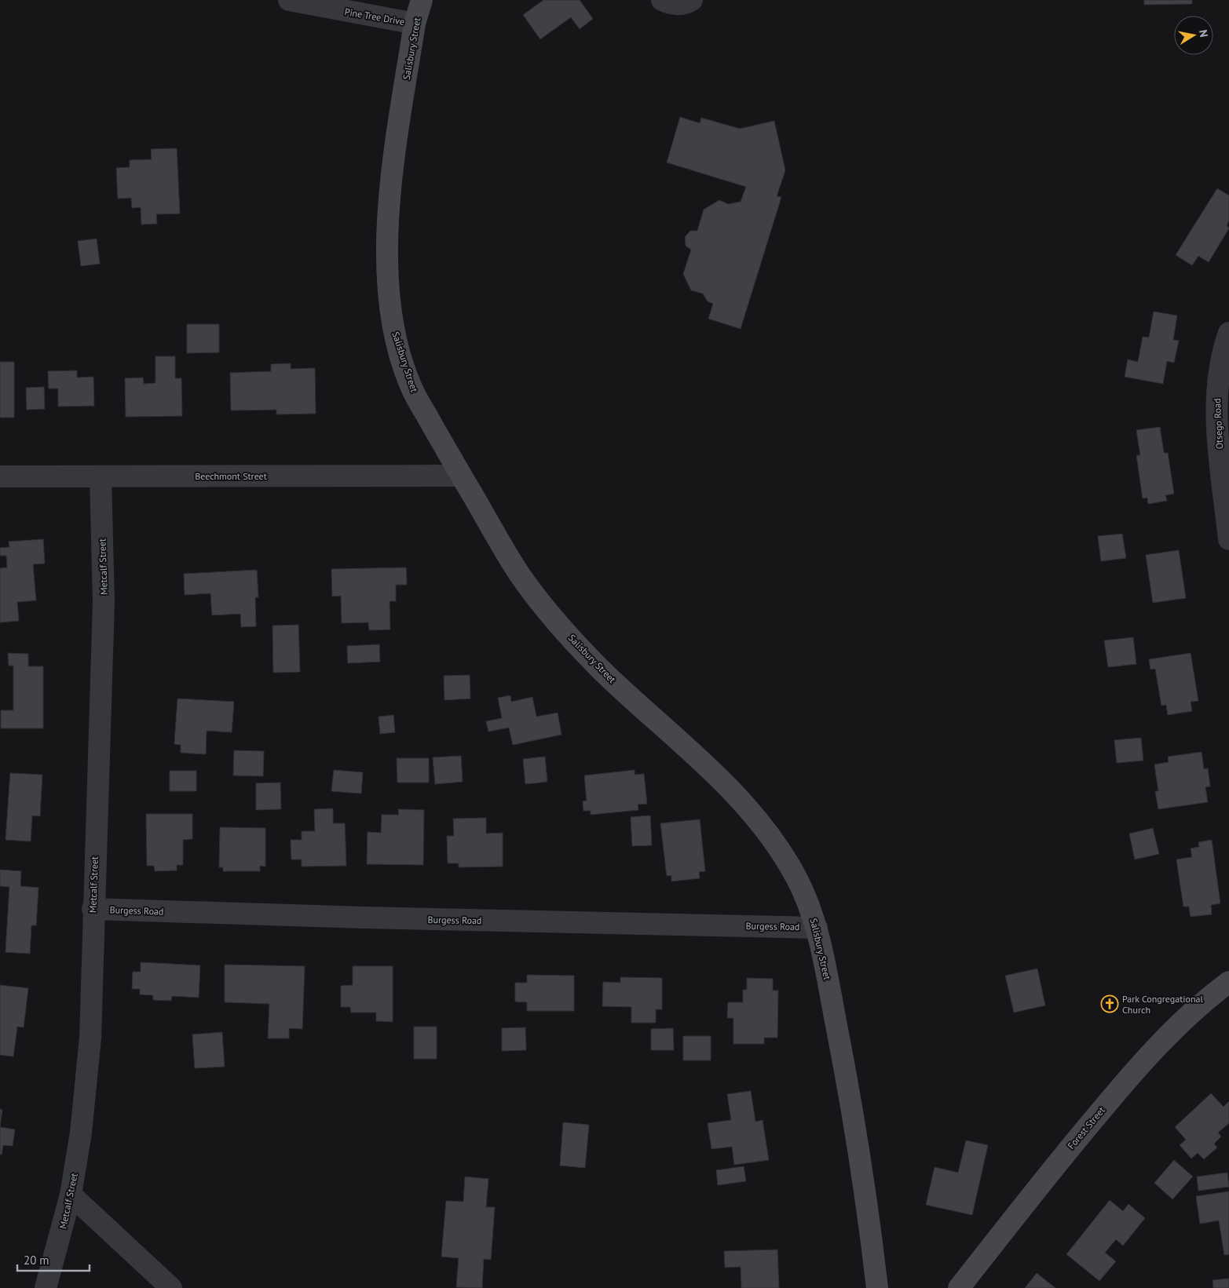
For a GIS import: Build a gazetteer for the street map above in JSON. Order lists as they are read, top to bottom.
{
  "streets": {
    "main road": ["Salisbury Street", "Forest Street"],
    "street": [
      "Pine Tree Drive",
      "Otsego Road",
      "Beechmont Street",
      "Metcalf Street",
      "Burgess Road"
    ]
  },
  "crossings": [
    ["Pine Tree Drive", "Salisbury Street"],
    ["Salisbury Street", "Beechmont Street"],
    ["Salisbury Street", "Burgess Road"],
    ["Beechmont Street", "Metcalf Street"],
    ["Metcalf Street", "Burgess Road"]
  ],
  "places": {
    "church": ["Park Congregational Church"]
  },
  "scale_bar": "20 m",
  "north": "right"
}
